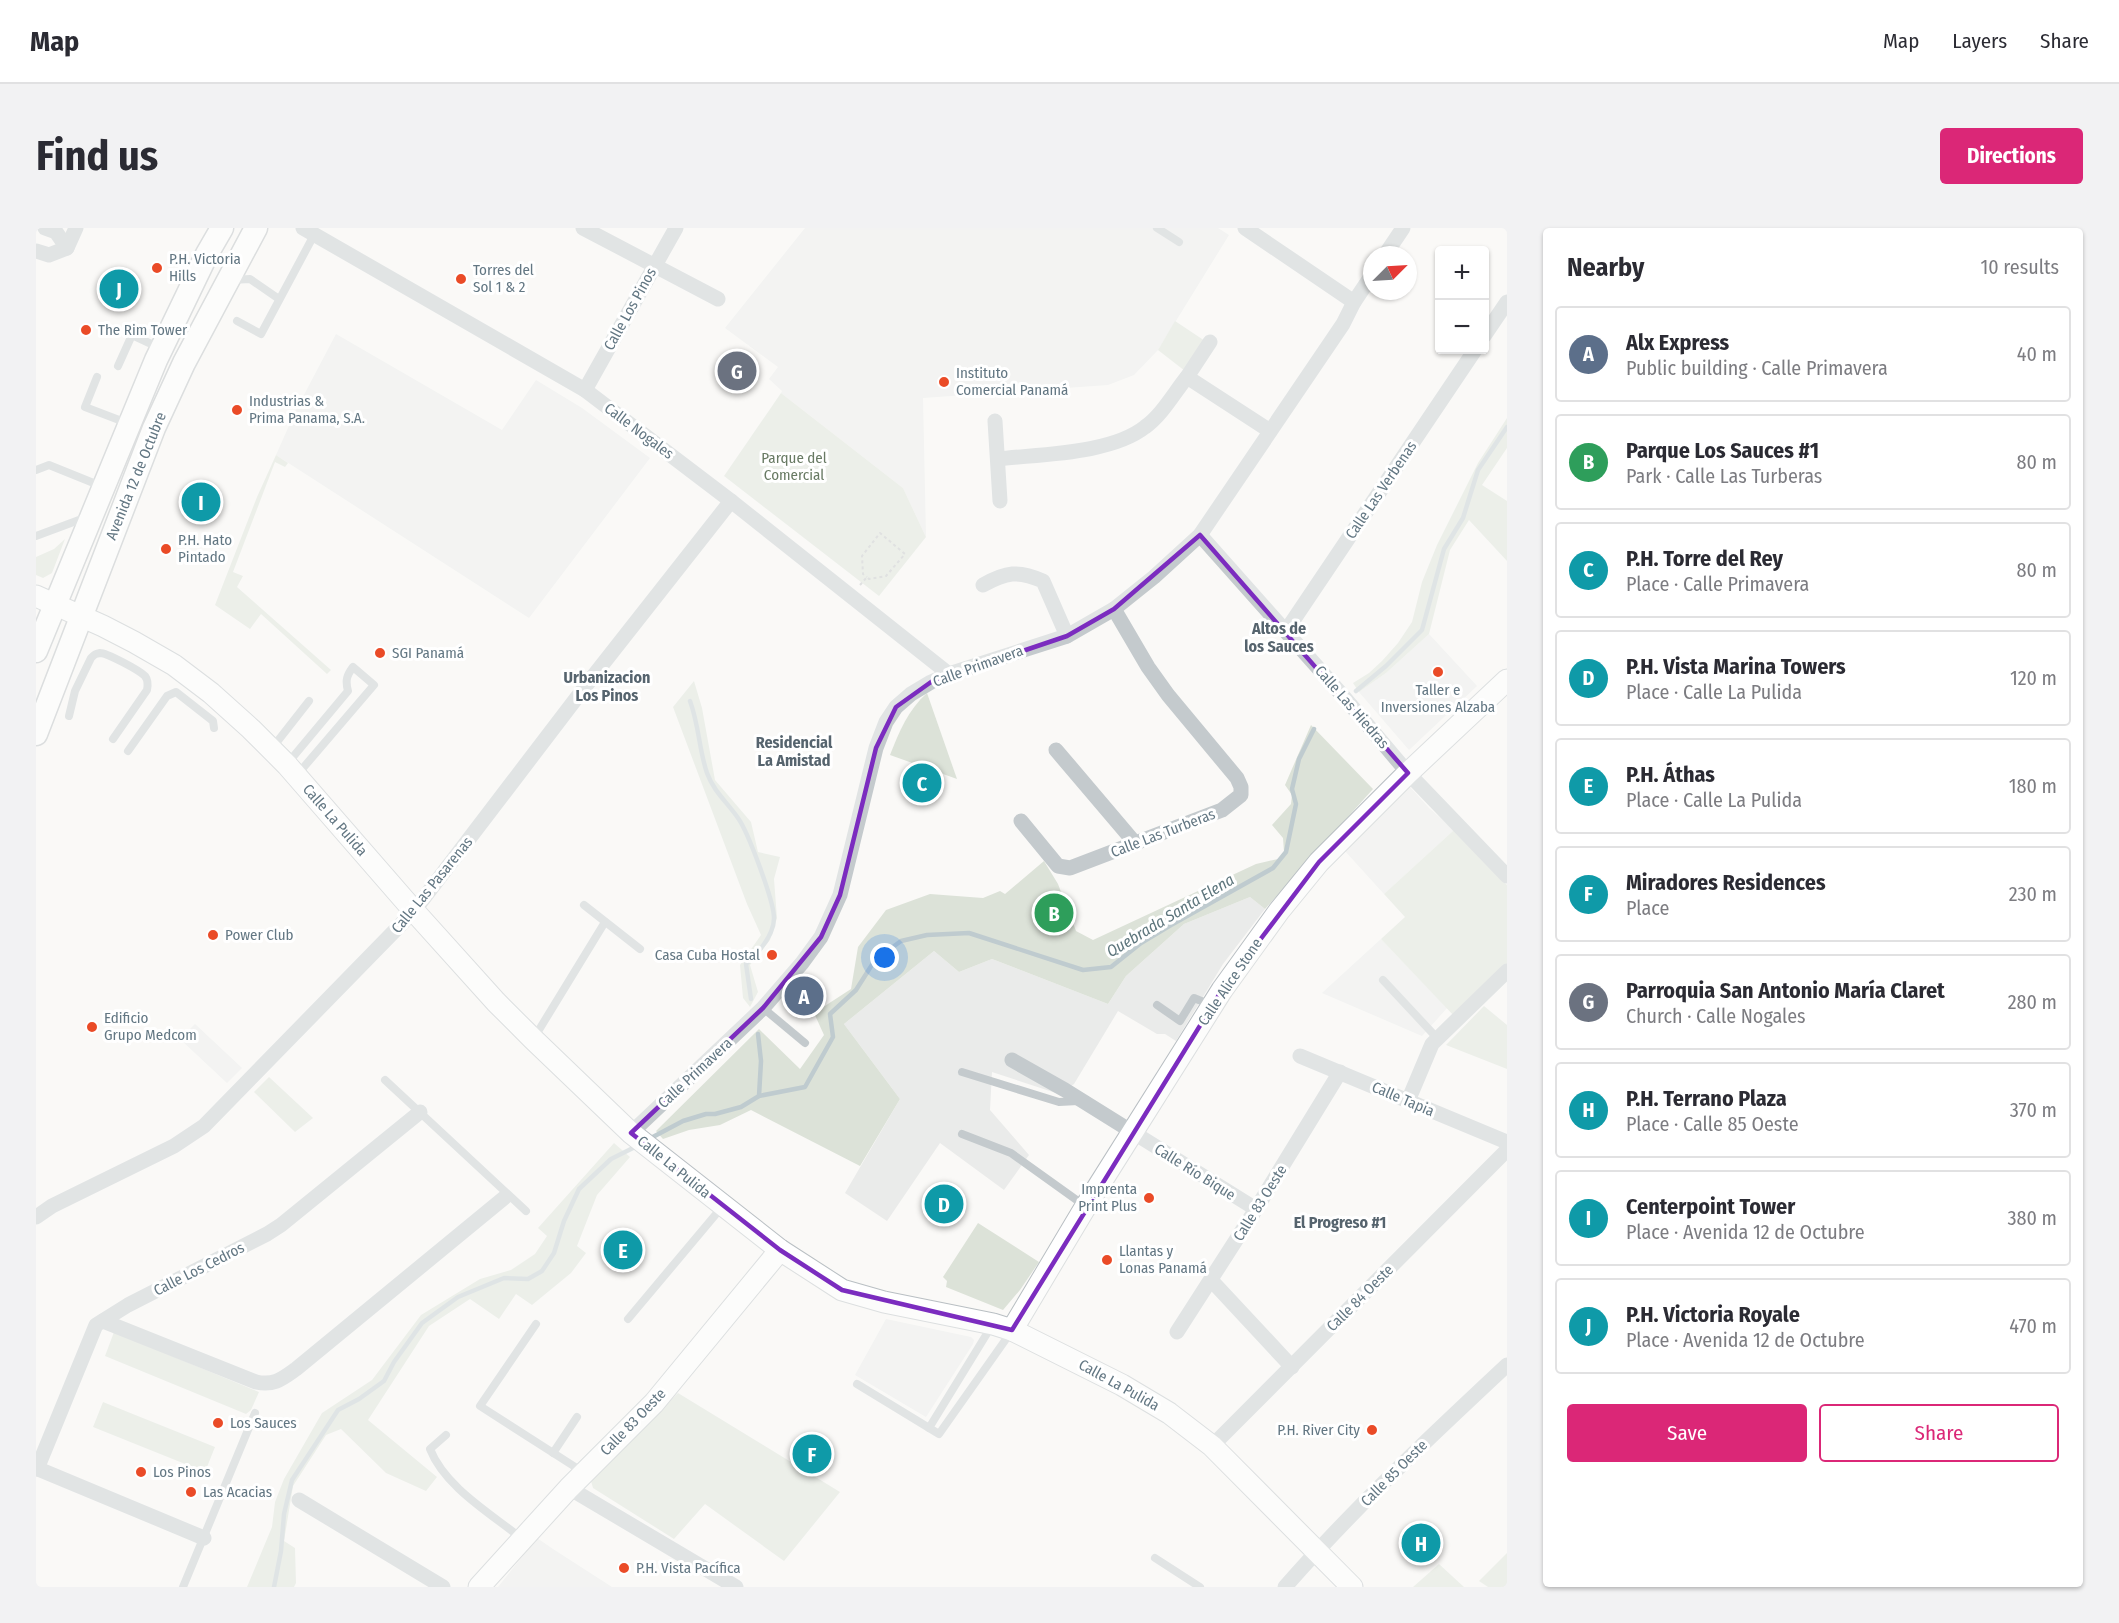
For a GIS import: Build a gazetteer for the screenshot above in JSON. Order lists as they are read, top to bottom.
{
  "streets": {
    "main road": [
      "Avenida 12 de Octubre",
      "Calle La Pulida",
      "Calle Alice Stone",
      "Calle 83 Oeste"
    ],
    "street": [
      "Calle Los Pinos",
      "Calle Nogales",
      "Calle Las Verbenas",
      "Calle Primavera",
      "Calle Las Hiedras",
      "Calle Las Turberas",
      "Calle Las Pasarenas",
      "Calle Tapia",
      "Calle Río Bique",
      "Calle Los Cedros",
      "Calle 84 Oeste",
      "Calle 85 Oeste"
    ]
  },
  "crossings": [
    ["Calle Los Pinos", "Calle Nogales"],
    ["Calle Nogales", "Calle Primavera"],
    ["Calle Nogales", "Calle Las Pasarenas"],
    ["Avenida 12 de Octubre", "Calle La Pulida"],
    ["Calle Las Verbenas", "Calle Las Hiedras"],
    ["Calle Primavera", "Calle Las Hiedras"],
    ["Calle Primavera", "Calle La Pulida"],
    ["Calle Primavera", "Calle Las Turberas"],
    ["Calle Las Hiedras", "Calle Alice Stone"],
    ["Calle La Pulida", "Calle Las Pasarenas"],
    ["Calle La Pulida", "Calle Alice Stone"],
    ["Calle La Pulida", "Calle 83 Oeste"],
    ["Calle La Pulida", "Calle 84 Oeste"],
    ["Calle La Pulida", "Calle 85 Oeste"],
    ["Calle Alice Stone", "Calle Río Bique"],
    ["Calle Tapia", "Calle 83 Oeste"],
    ["Calle Río Bique", "Calle 83 Oeste"]
  ],
  "districts": [
    "Altos de los Sauces",
    "Urbanizacion Los Pinos",
    "Residencial La Amistad",
    "El Progreso #1"
  ],
  "water": ["Quebrada Santa Elena"],
  "parks": ["Parque del Comercial"],
  "places": [
    "P.H. Victoria Hills",
    "Torres del Sol 1 & 2",
    "The Rim Tower",
    "Instituto Comercial Panamá",
    "Industrias & Prima Panama, S.A.",
    "P.H. Hato Pintado",
    "SGI Panamá",
    "Taller e Inversiones Alzaba",
    "Power Club",
    "Casa Cuba Hostal",
    "Edificio Grupo Medcom",
    "Imprenta Print Plus",
    "Llantas y Lonas Panamá",
    "Los Sauces",
    "P.H. River City",
    "Los Pinos",
    "Las Acacias",
    "P.H. Vista Pacífica"
  ],
  "north": "top right",
  "page": {
    "header": "Map",
    "nav": ["Map", "Layers", "Share"],
    "buttons": [
      "Directions",
      ["Save", "Share"]
    ],
    "title": "Find us",
    "heading": ["Nearby", "10 results"],
    "map_buttons": ["+", "−"],
    "pins": [
      "J",
      "G",
      "I",
      "C",
      "B",
      "A",
      "D",
      "E",
      "F",
      "H"
    ],
    "list": [
      {
        "mark": "A",
        "name": "Alx Express",
        "note": "Public building · Calle Primavera",
        "value": "40 m"
      },
      {
        "mark": "B",
        "name": "Parque Los Sauces #1",
        "note": "Park · Calle Las Turberas",
        "value": "80 m"
      },
      {
        "mark": "C",
        "name": "P.H. Torre del Rey",
        "note": "Place · Calle Primavera",
        "value": "80 m"
      },
      {
        "mark": "D",
        "name": "P.H. Vista Marina Towers",
        "note": "Place · Calle La Pulida",
        "value": "120 m"
      },
      {
        "mark": "E",
        "name": "P.H. Áthas",
        "note": "Place · Calle La Pulida",
        "value": "180 m"
      },
      {
        "mark": "F",
        "name": "Miradores Residences",
        "note": "Place",
        "value": "230 m"
      },
      {
        "mark": "G",
        "name": "Parroquia San Antonio María Claret",
        "note": "Church · Calle Nogales",
        "value": "280 m"
      },
      {
        "mark": "H",
        "name": "P.H. Terrano Plaza",
        "note": "Place · Calle 85 Oeste",
        "value": "370 m"
      },
      {
        "mark": "I",
        "name": "Centerpoint Tower",
        "note": "Place · Avenida 12 de Octubre",
        "value": "380 m"
      },
      {
        "mark": "J",
        "name": "P.H. Victoria Royale",
        "note": "Place · Avenida 12 de Octubre",
        "value": "470 m"
      }
    ]
  }
}
